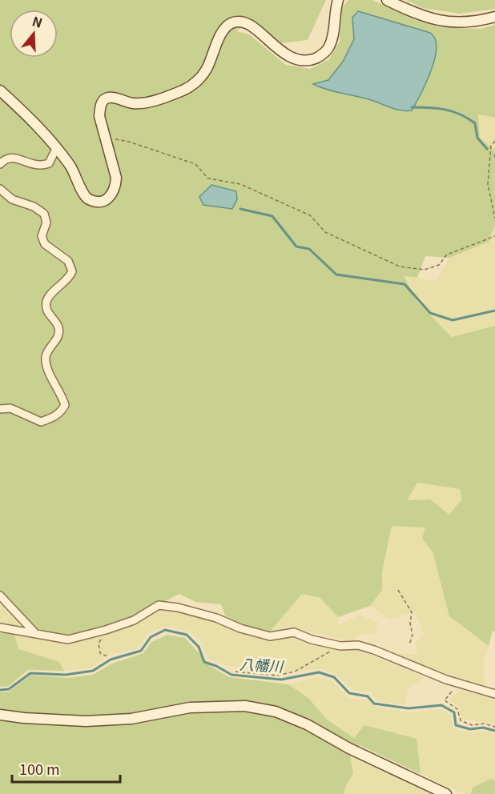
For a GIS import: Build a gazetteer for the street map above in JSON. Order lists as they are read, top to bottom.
{
  "water": ["八幡川"],
  "scale_bar": "100 m",
  "north": "top"
}
